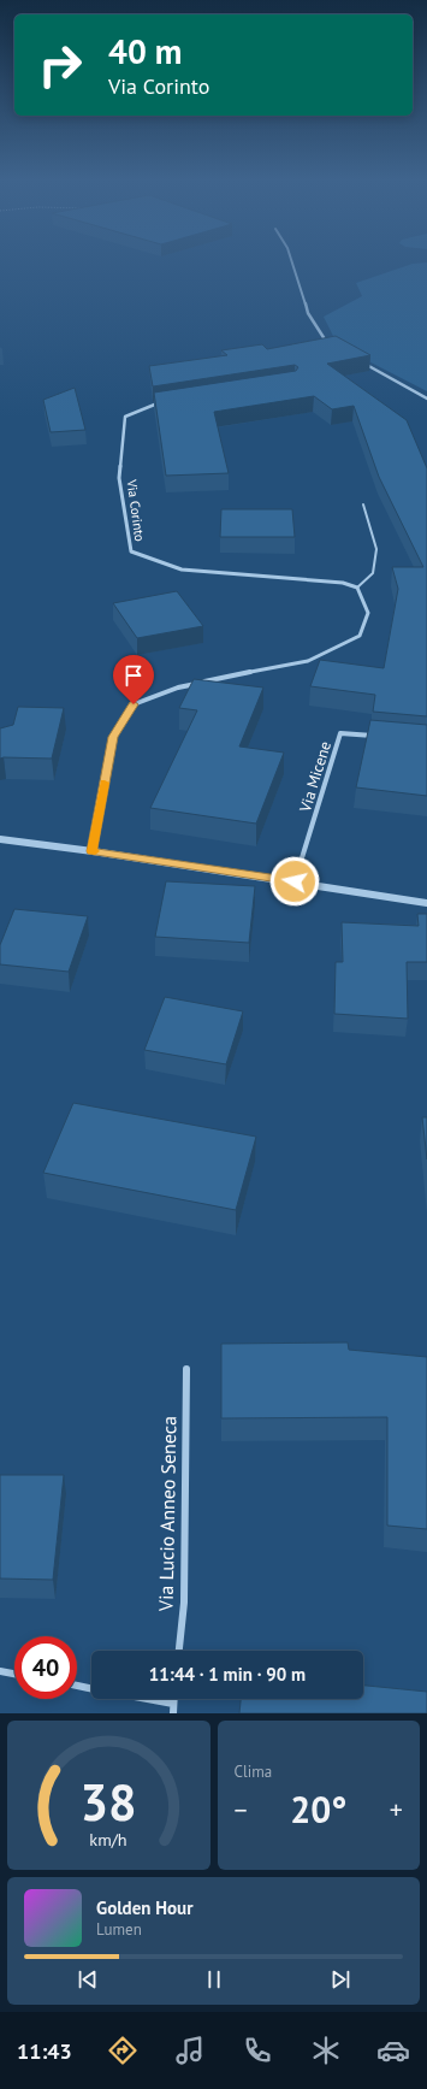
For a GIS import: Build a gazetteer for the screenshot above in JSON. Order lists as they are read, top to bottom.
{
  "streets": {
    "street": ["Via Corinto", "Via Micene", "Via Lucio Anneo Seneca"]
  },
  "page": {
    "turn": ["40 m", "Via Corinto"],
    "limit": "40",
    "trip": "11:44 · 1 min · 90 m",
    "tile": "Clima",
    "heat": ["−", "20°", "+"],
    "song": ["Golden Hour", "Lumen"],
    "tabs": "11:43",
    "gauge": ["38", "km/h"]
  }
}
